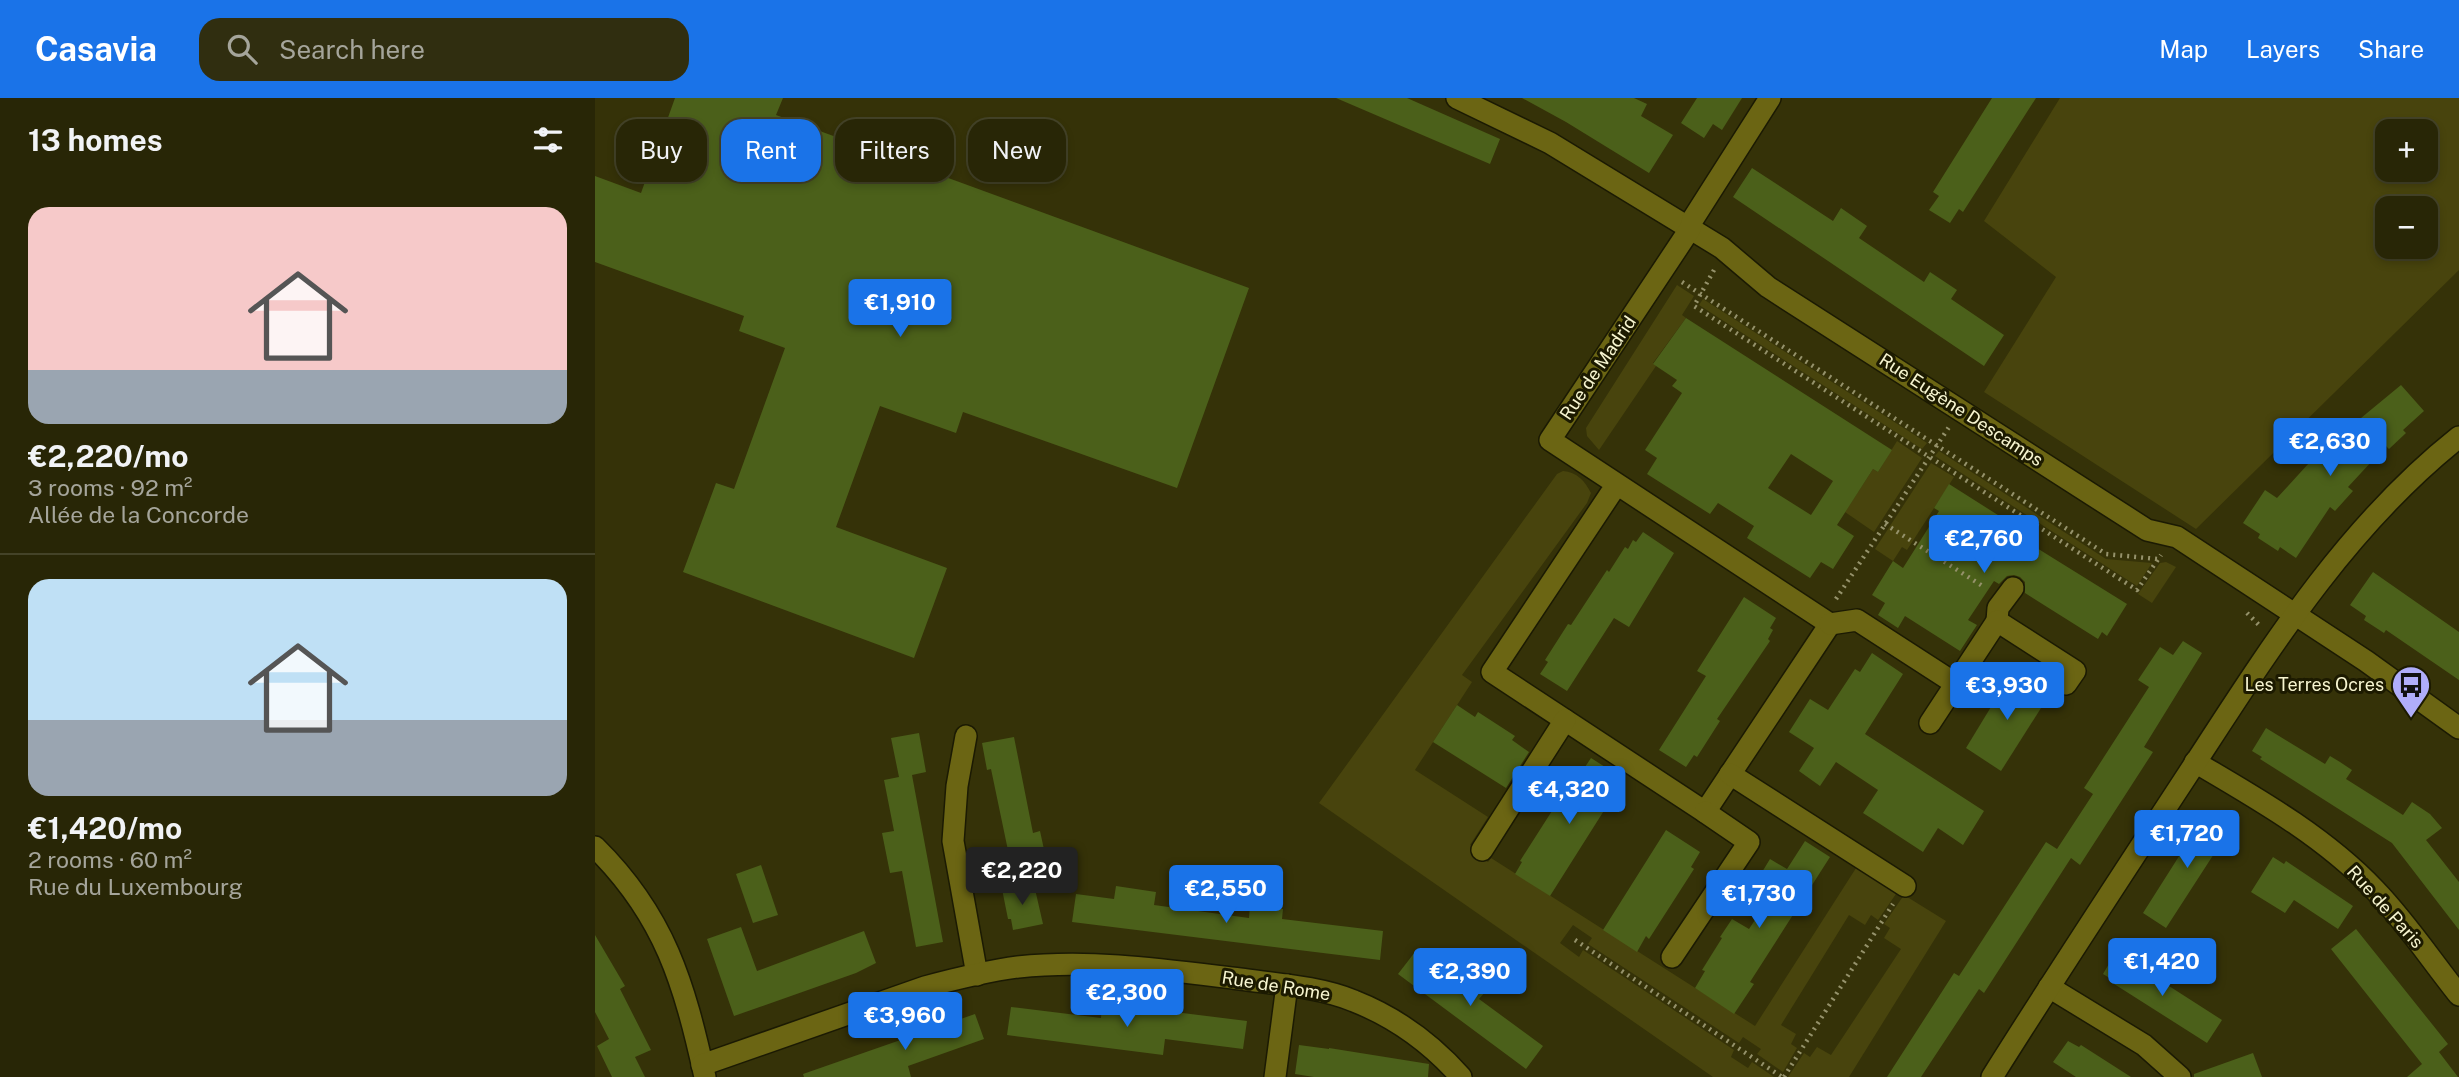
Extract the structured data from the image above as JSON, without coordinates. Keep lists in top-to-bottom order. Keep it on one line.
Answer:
{"streets":{"street":["Rue de Madrid","Rue Eugène Descamps","Rue de Paris","Rue de Rome"]},"crossings":[["Rue de Madrid","Rue Eugène Descamps"]],"places":{"bus stop":["Les Terres Ocres"]},"page":{"header":"Casavia","search":"Search here","nav":["Map","Layers","Share"],"heading":"13 homes","map_buttons":["+","−"],"chip":["Buy","Rent","Filters","New"],"list":[{"name":"€2,220/mo","note":"3 rooms · 92 m² · Allée de la Concorde"},{"name":"€1,420/mo","note":"2 rooms · 60 m² · Rue du Luxembourg"}],"price":["€1,910","€2,630","€2,760","€3,930","€4,320","€1,720","€2,220","€2,550","€1,730","€1,420","€2,390","€2,300","€3,960"]}}
